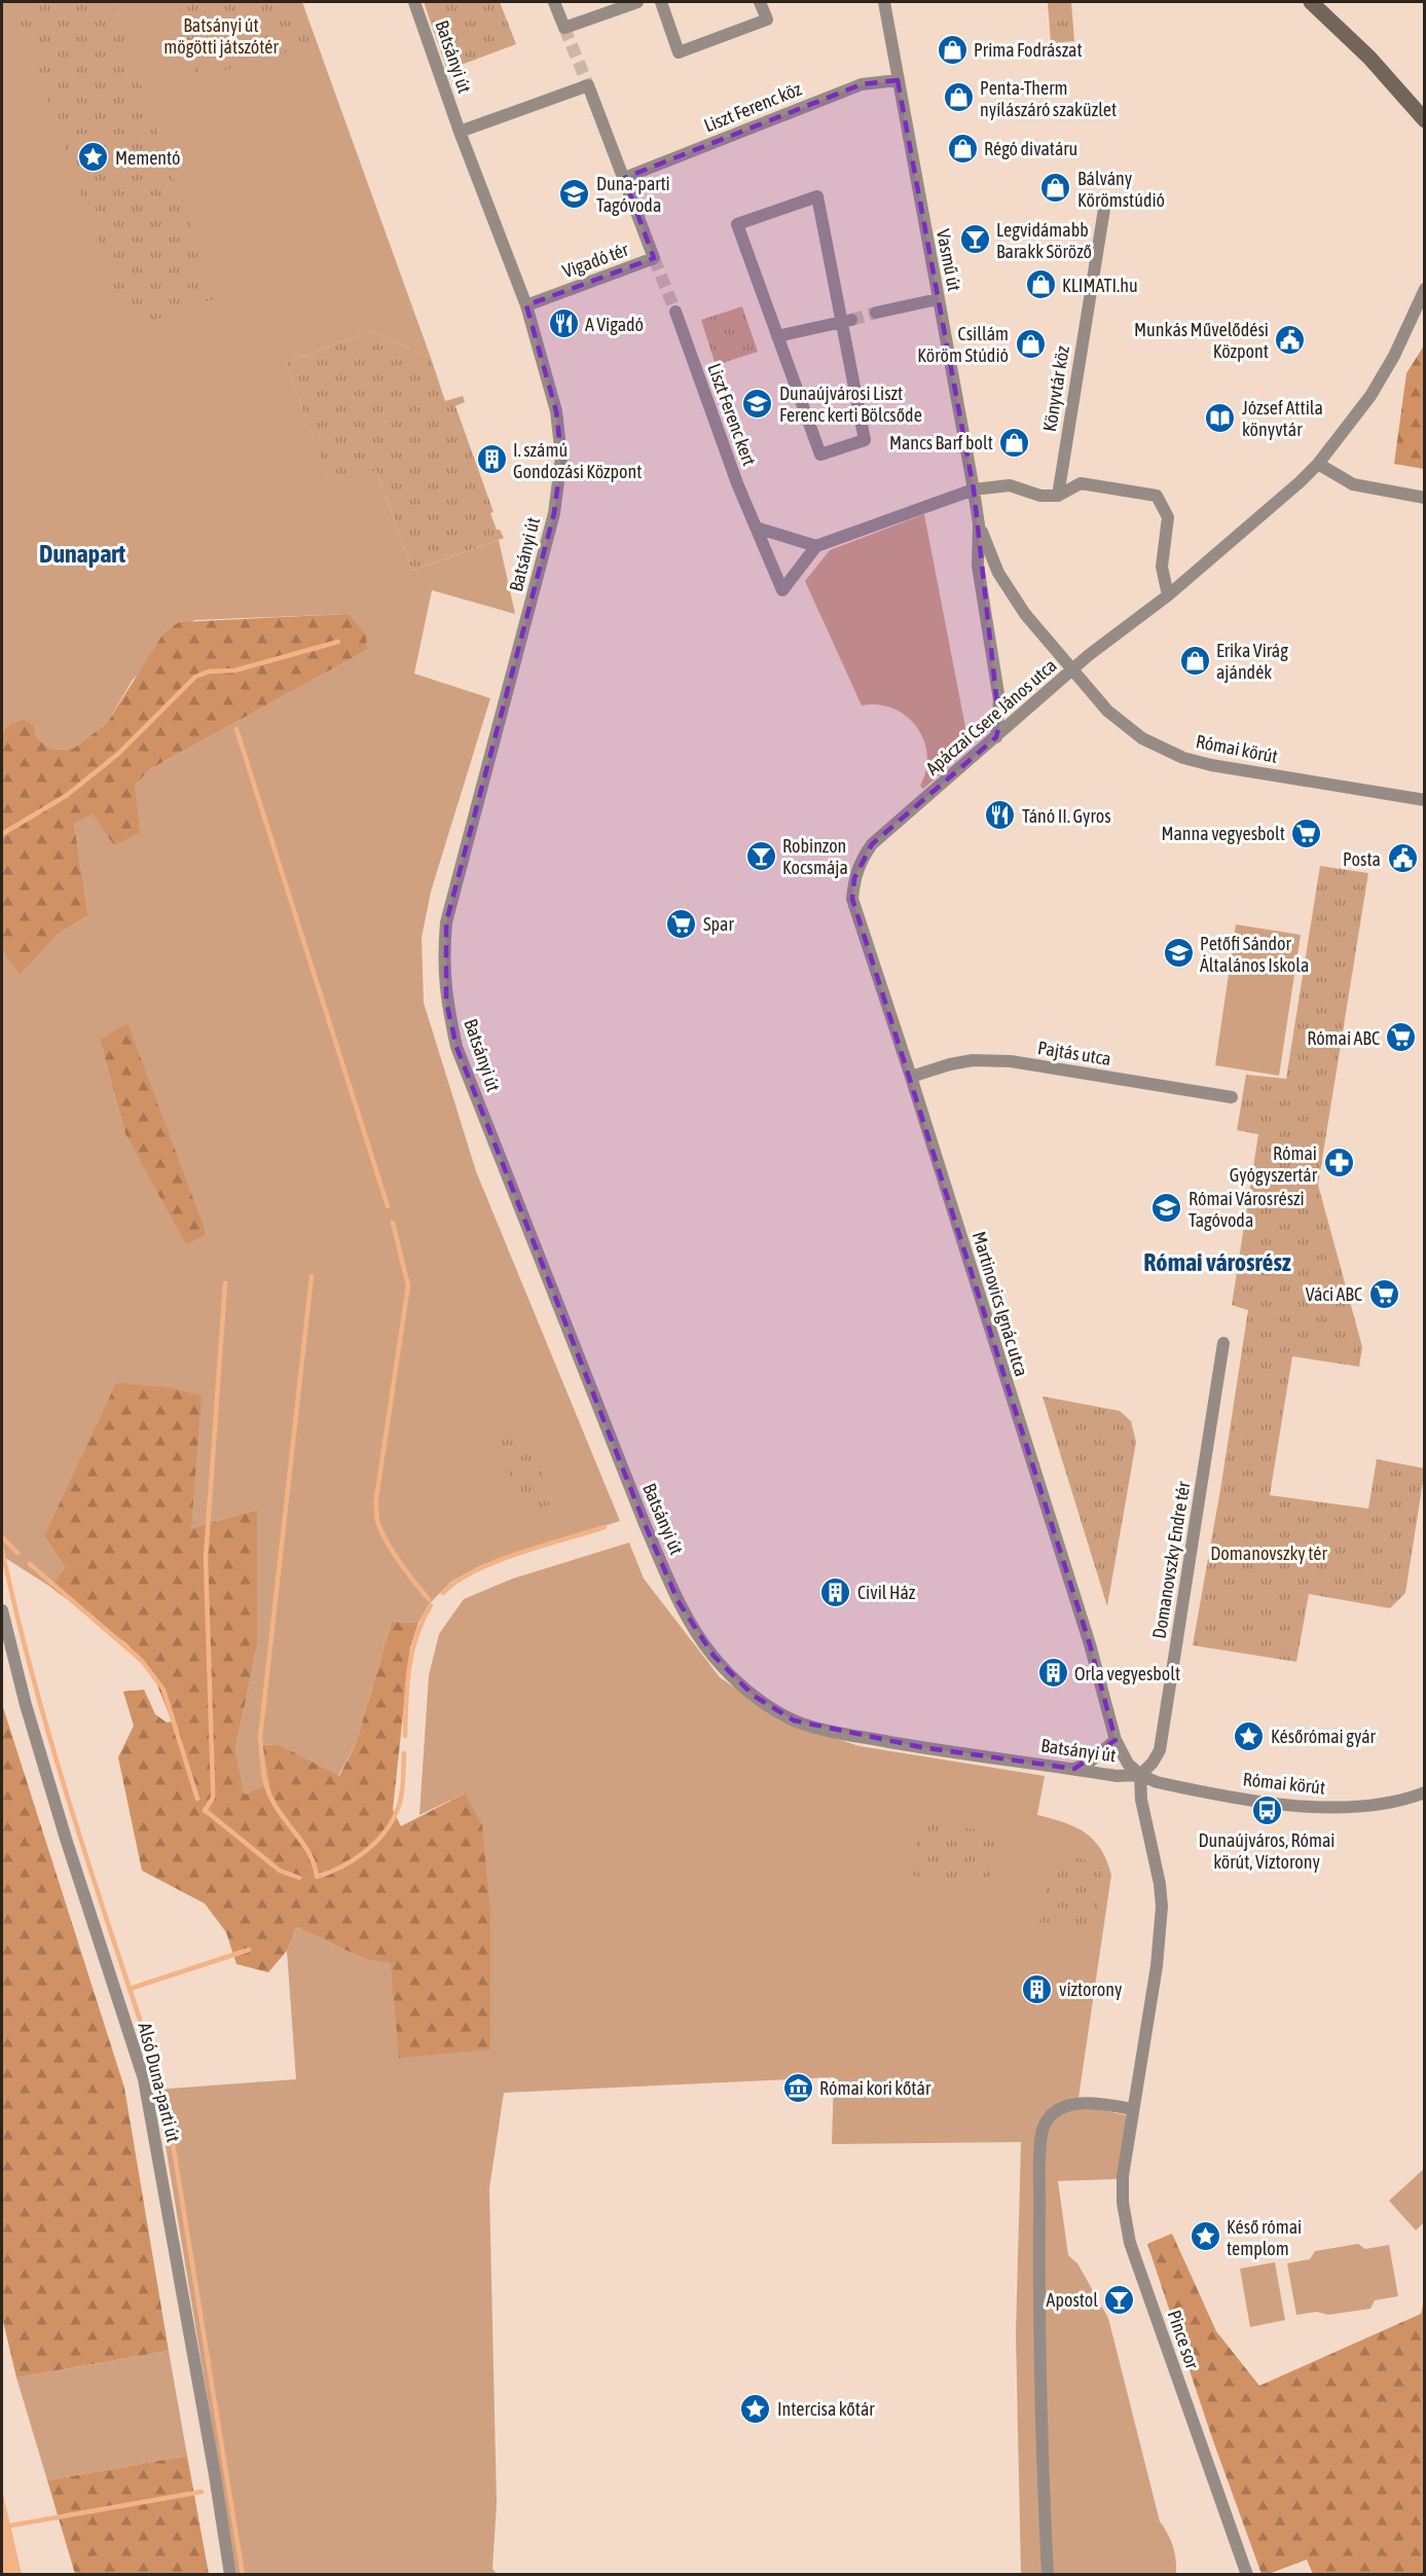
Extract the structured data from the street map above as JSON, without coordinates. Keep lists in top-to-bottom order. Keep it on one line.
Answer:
{"streets":{"street":["Batsányi út","Liszt Ferenc köz","Vigadó tér","Vasmű út","Könyvtár köz","Liszt Ferenc kert","Apáczai Csere János utca","Római körút","Pajtás utca","Martinovics Ignác utca","Domanovszky Endre tér","Alsó Duna-parti út","Pince sor"]},"crossings":[["Batsányi út","Vigadó tér"],["Batsányi út","Római körút"],["Batsányi út","Martinovics Ignác utca"],["Batsányi út","Domanovszky Endre tér"],["Liszt Ferenc köz","Vigadó tér"],["Liszt Ferenc köz","Vasmű út"],["Vasmű út","Apáczai Csere János utca"],["Vasmű út","Római körút"],["Apáczai Csere János utca","Római körút"],["Apáczai Csere János utca","Martinovics Ignác utca"],["Római körút","Martinovics Ignác utca"],["Római körút","Domanovszky Endre tér"],["Pajtás utca","Martinovics Ignác utca"],["Martinovics Ignác utca","Domanovszky Endre tér"]],"districts":["Dunapart","Római városrész"],"parks":["Batsányi út mögötti játszótér","Domanovszky tér"],"places":{"shop":["Prima Fodrászat","Penta-Therm nyílászáró szaküzlet","Régó divatáru","Bálvány Körömstúdió","KLIMATI.hu","Csillám Köröm Stúdió","Mancs Barf bolt","Erika Virág ajándék"],"place":["Mementó","Későrómai gyár","Késő római templom","Intercisa kőtár"],"school or university":["Duna-parti Tagóvoda","Dunaújvárosi Liszt Ferenc kerti Bölcsőde","Petőfi Sándor Általános Iskola","Római Városrészi Tagóvoda"],"bar":["Legvidámabb Barakk Söröző","Robinzon Kocsmája","Apostol"],"restaurant":["A Vigadó","Tánó II. Gyros"],"public building":["Munkás Művelődési Központ","Posta"],"library":["József Attila könyvtár"],"building":["I. számú Gondozási Központ","Civil Ház","Orla vegyesbolt","víztorony"],"supermarket":["Manna vegyesbolt","Spar","Római ABC","Váci ABC"],"pharmacy":["Római Gyógyszertár"],"bus stop":["Dunaújváros, Római körút, Víztorony"],"museum":["Római kori kőtár"]}}
